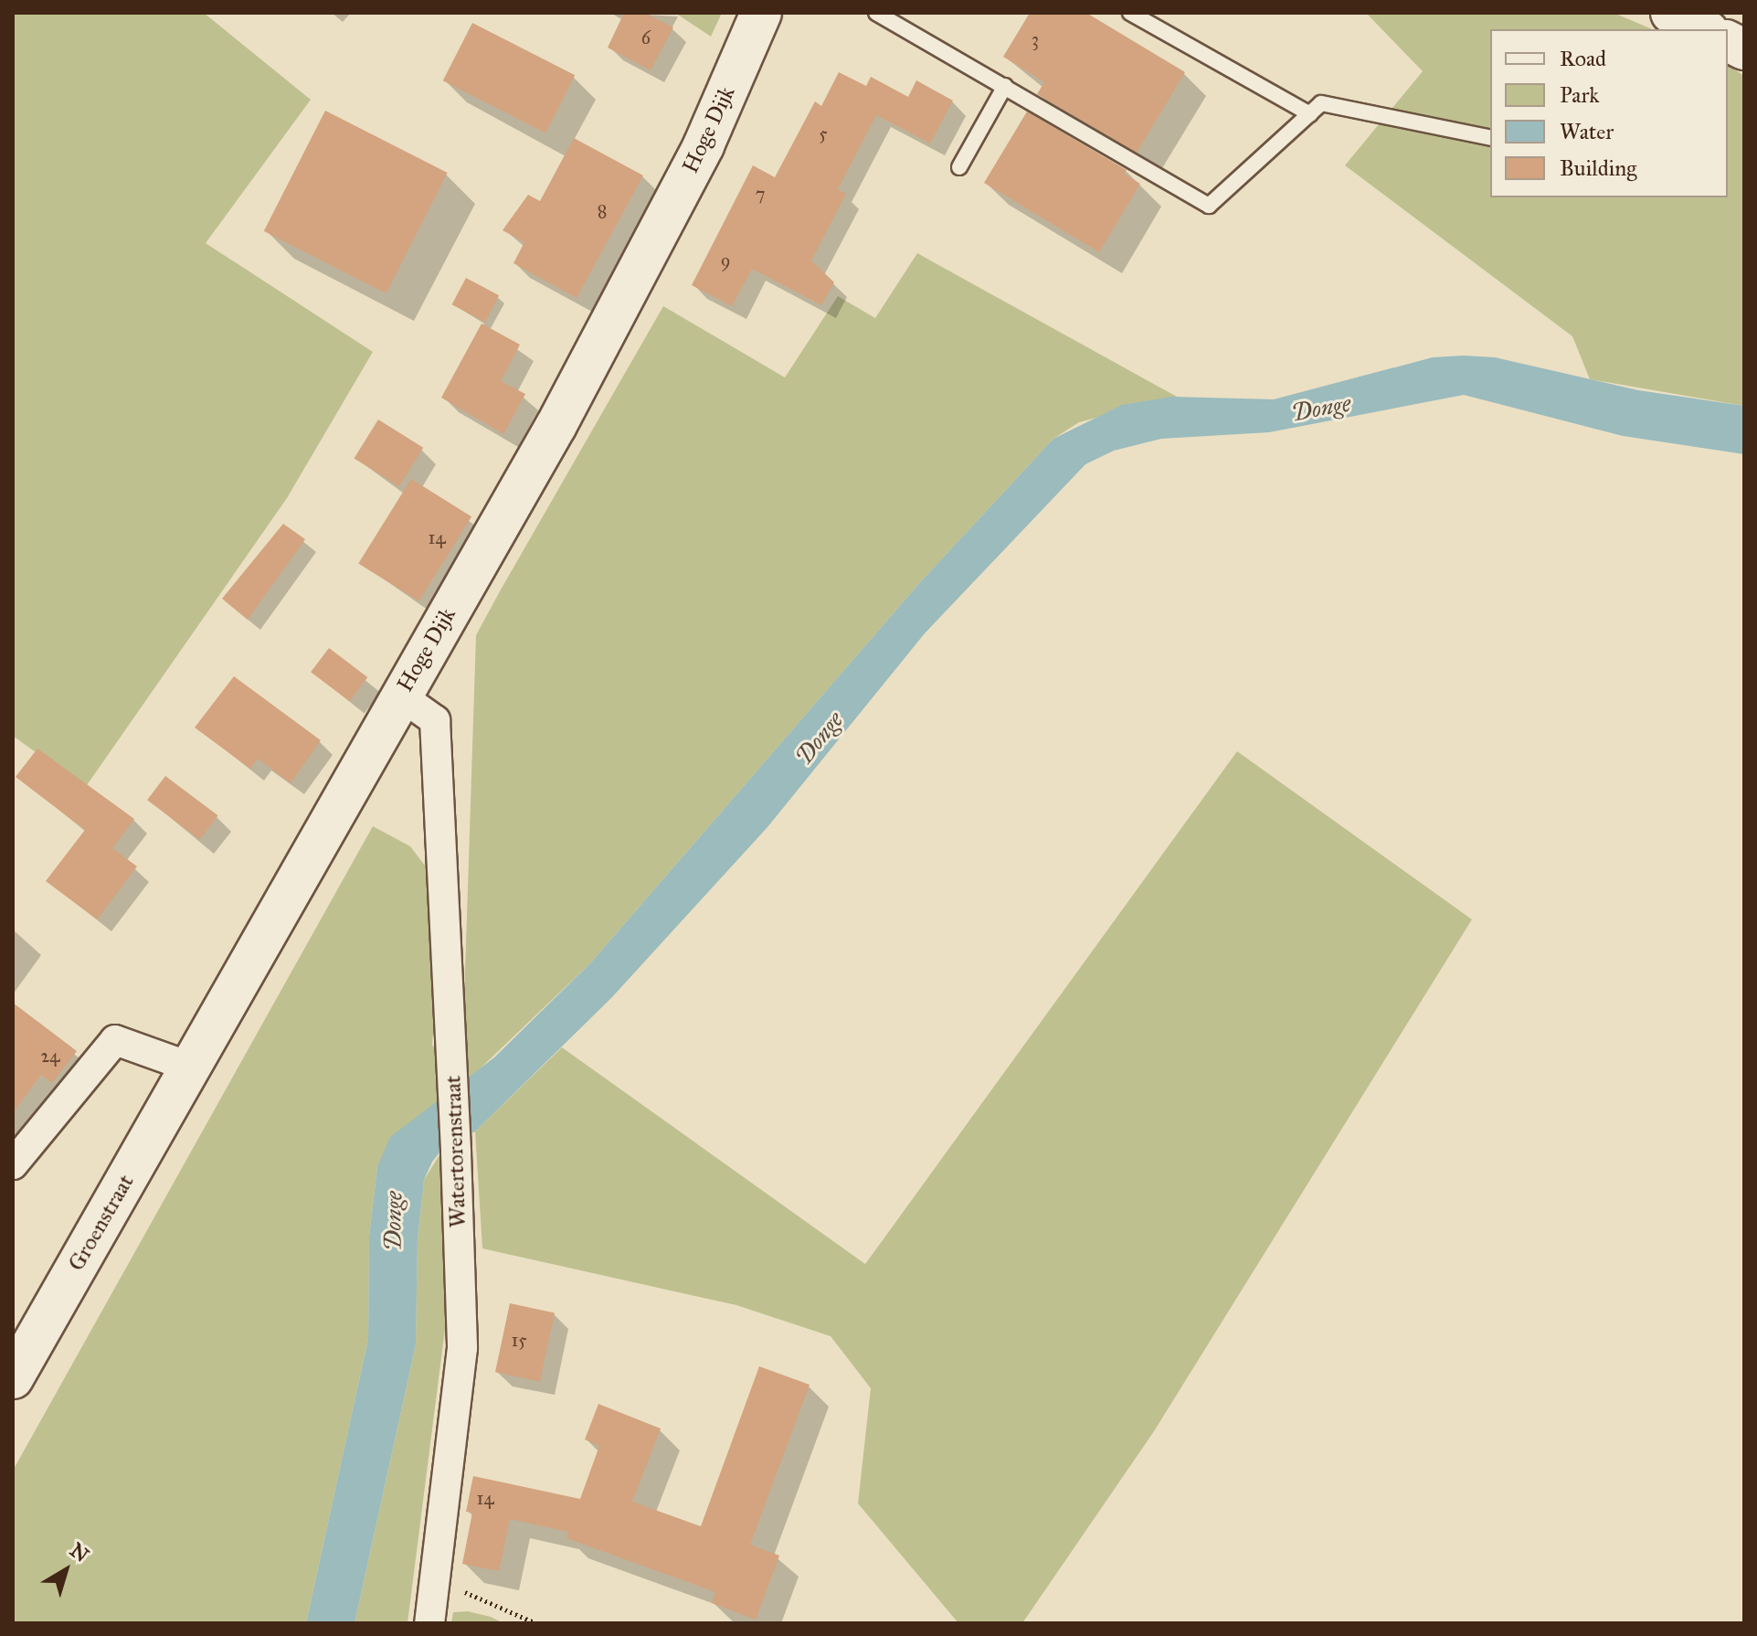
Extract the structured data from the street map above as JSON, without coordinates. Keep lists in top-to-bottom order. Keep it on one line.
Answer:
{"streets":{"street":["Hoge Dijk","Watertorenstraat","Groenstraat"]},"crossings":[["Hoge Dijk","Watertorenstraat"],["Hoge Dijk","Groenstraat"]],"water":["Donge"],"house_numbers":["6","3","5","7","8","9","14","24","15","14"],"legend":["Road","Park","Water","Building"],"north":"top right"}
